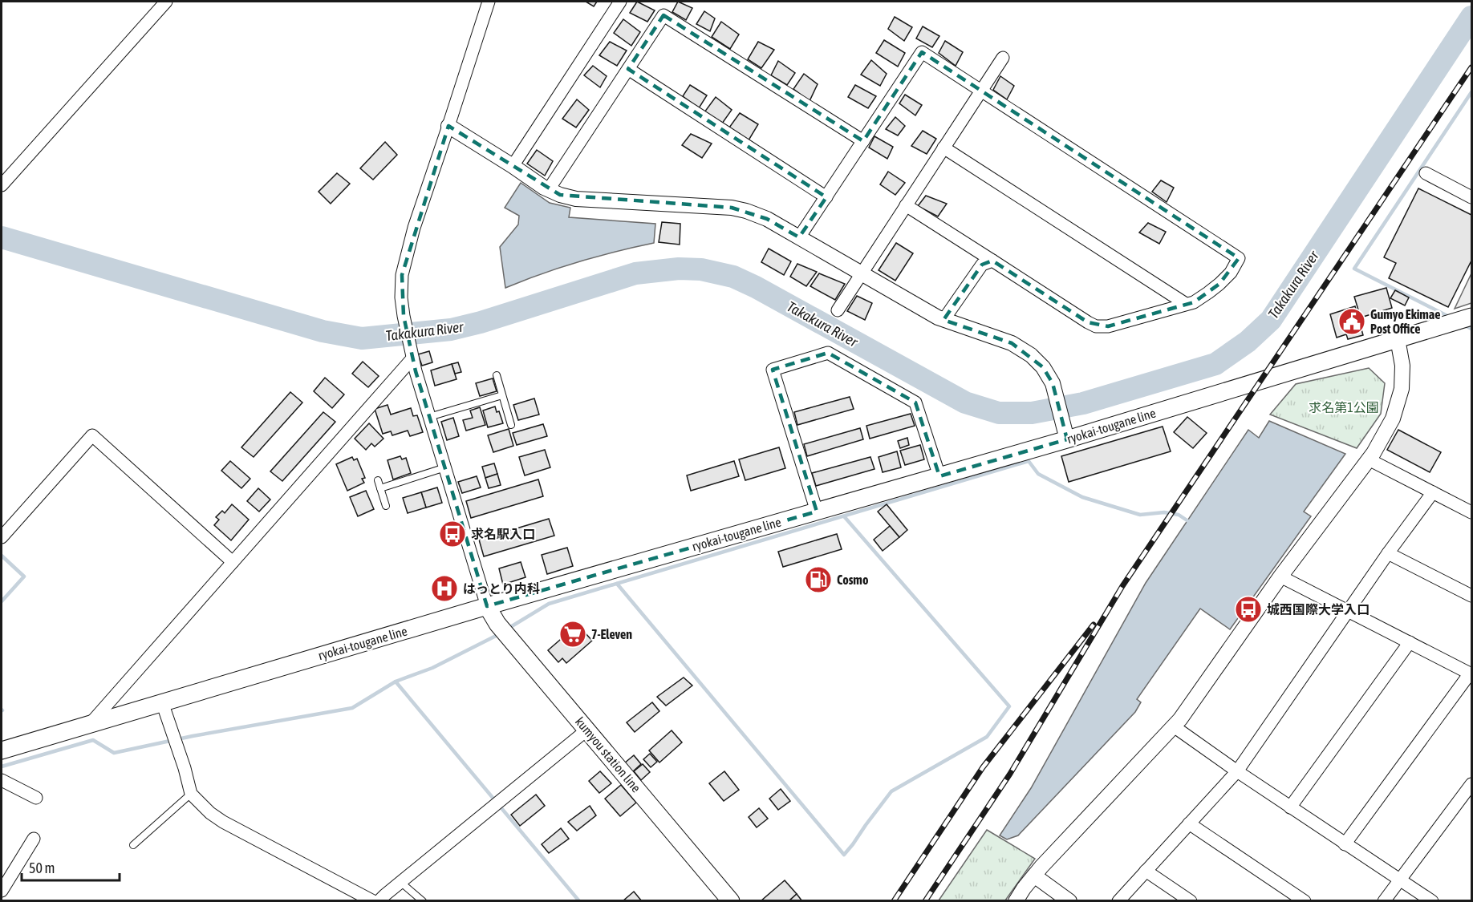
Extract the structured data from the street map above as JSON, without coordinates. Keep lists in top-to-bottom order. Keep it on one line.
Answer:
{"streets":{"main road":["ryokai-tougane line","kumyou station line"]},"crossings":[["ryokai-tougane line","kumyou station line"]],"water":["Takakura River"],"parks":["求名第1公園"],"places":{"public building":["Gumyo Ekimae Post Office"],"bus stop":["求名駅入口","城西国際大学入口"],"fuel station":["Cosmo"],"hospital":["はっとり内科"],"supermarket":["7-Eleven"]},"scale_bar":"50 m"}
